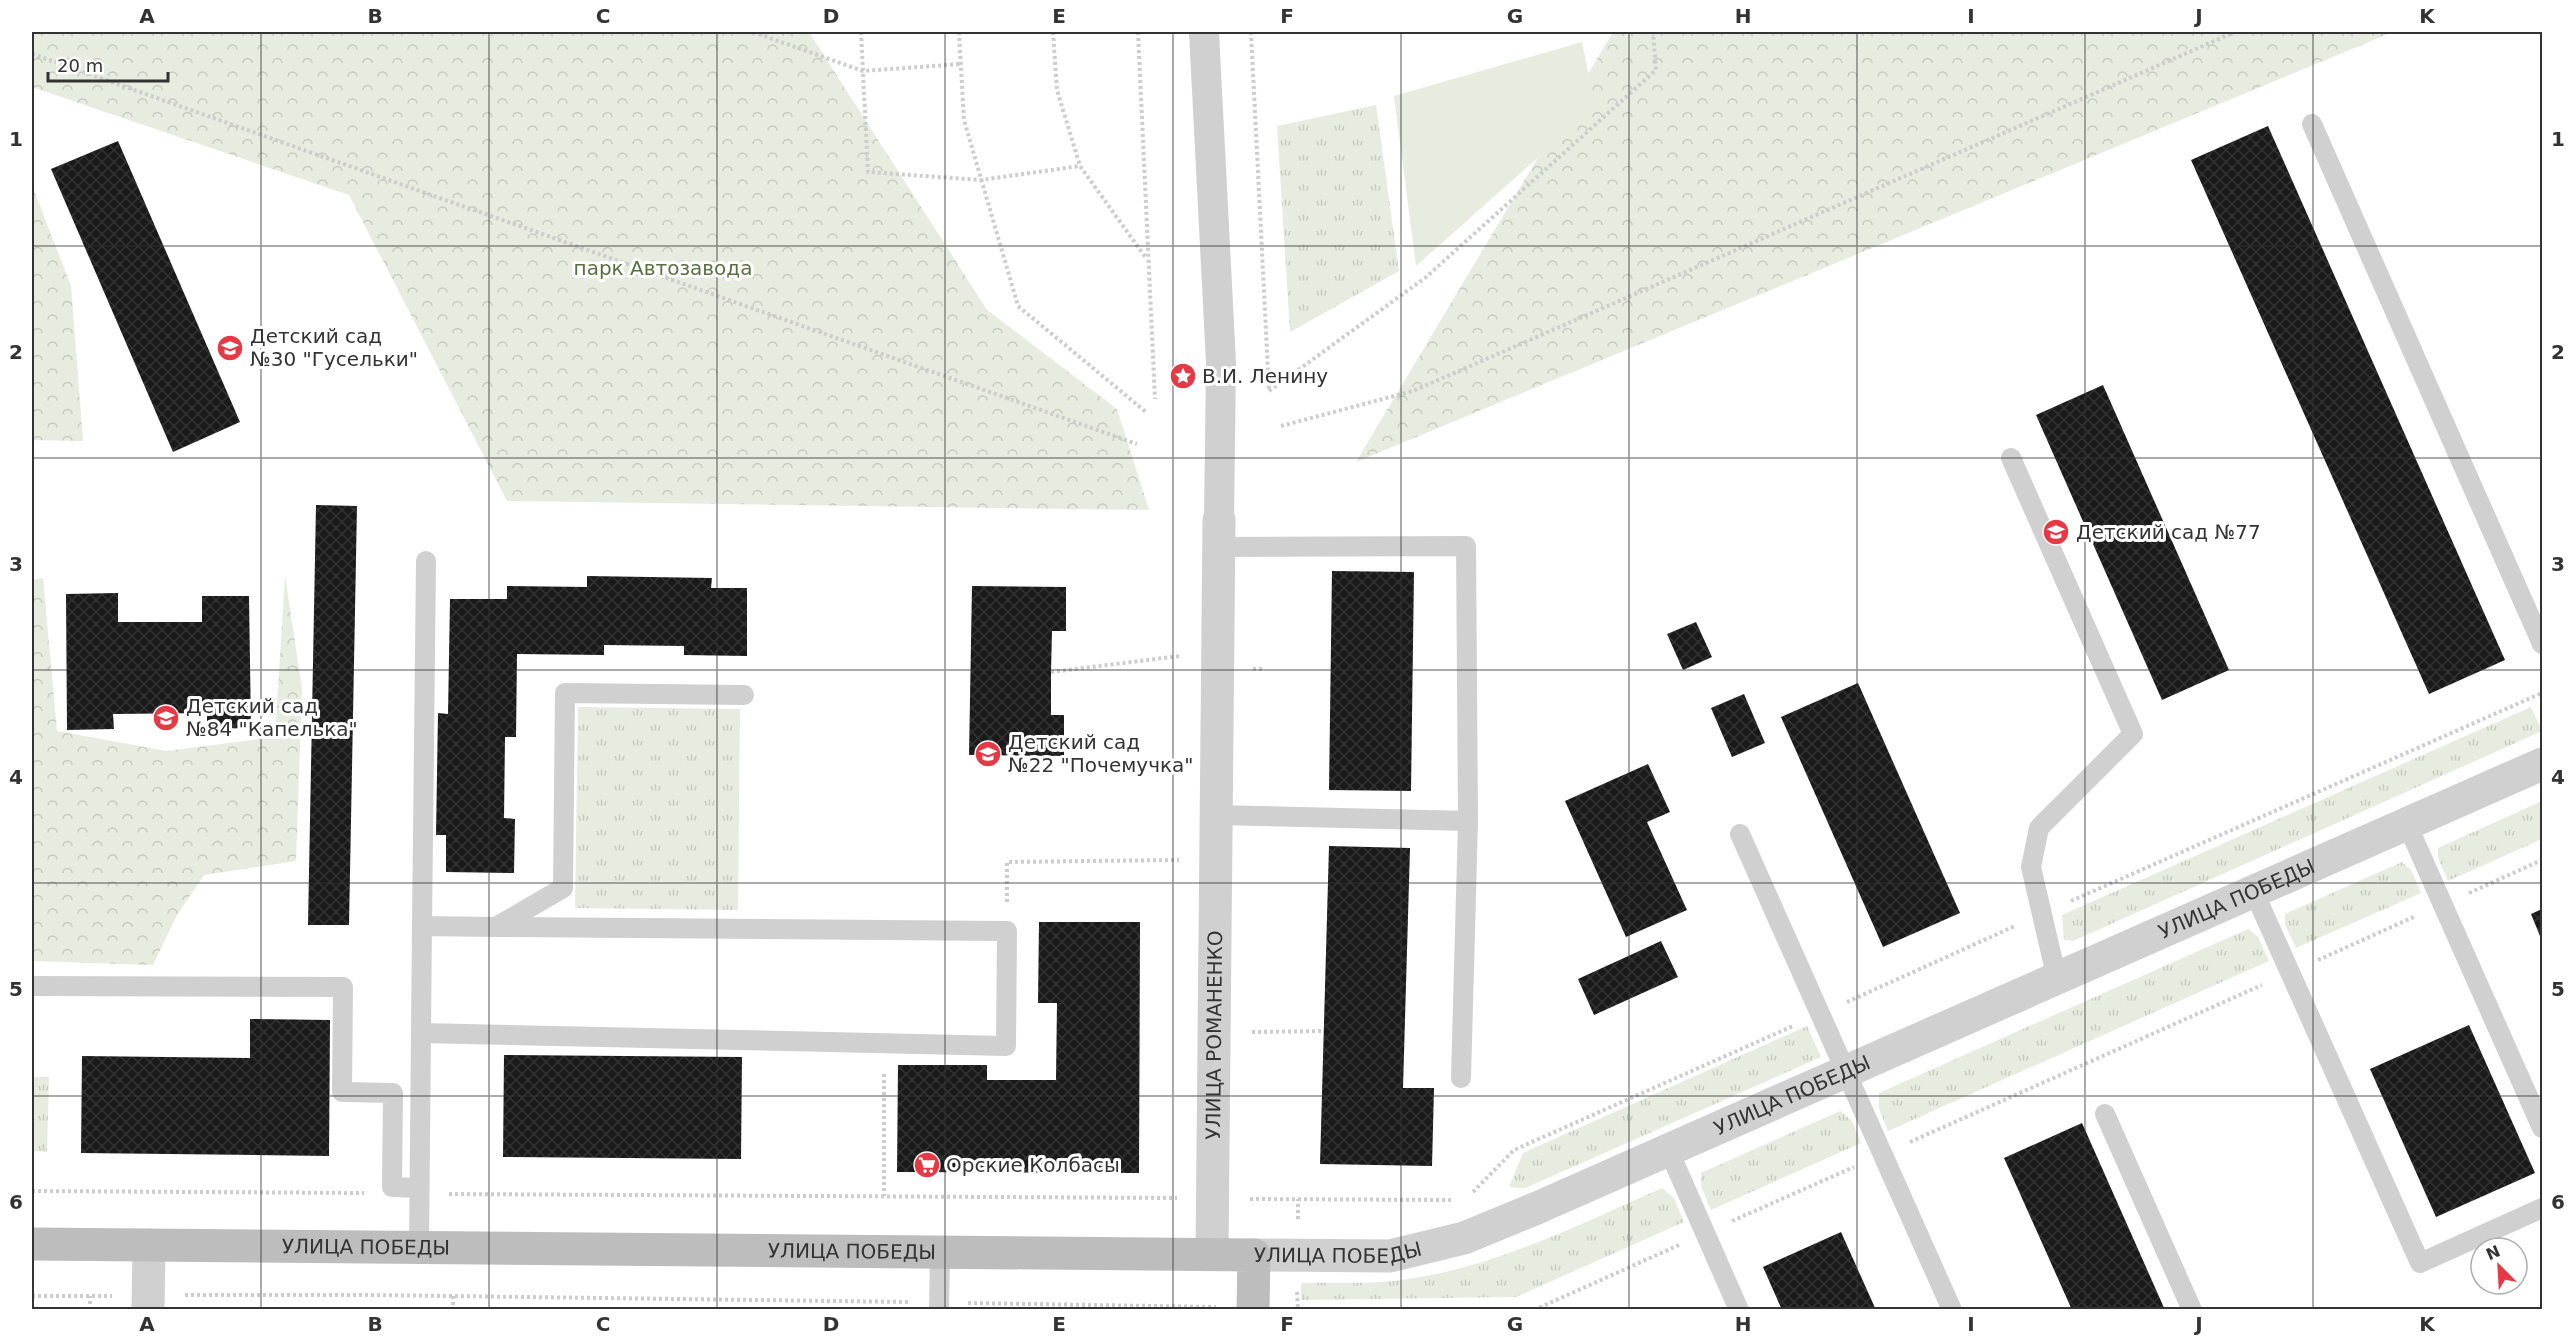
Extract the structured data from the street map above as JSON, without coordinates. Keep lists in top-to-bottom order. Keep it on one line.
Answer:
{"streets":{"main road":["УЛИЦА ПОБЕДЫ"],"street":["УЛИЦА РОМАНЕНКО"]},"crossings":[["УЛИЦА ПОБЕДЫ","УЛИЦА РОМАНЕНКО"]],"parks":["парк Автозавода"],"places":{"school or university":["Детский сад №30 \"Гусельки\"","Детский сад №77","Детский сад №84 \"Капелька\"","Детский сад №22 \"Почемучка\""],"place":["В.И. Ленину"],"supermarket":["Орские Колбасы"]},"scale_bar":"20 m","north":"top left","grid":{"columns":["A","B","C","D","E","F","G","H","I","J","K"],"rows":["1","2","3","4","5","6"]}}
